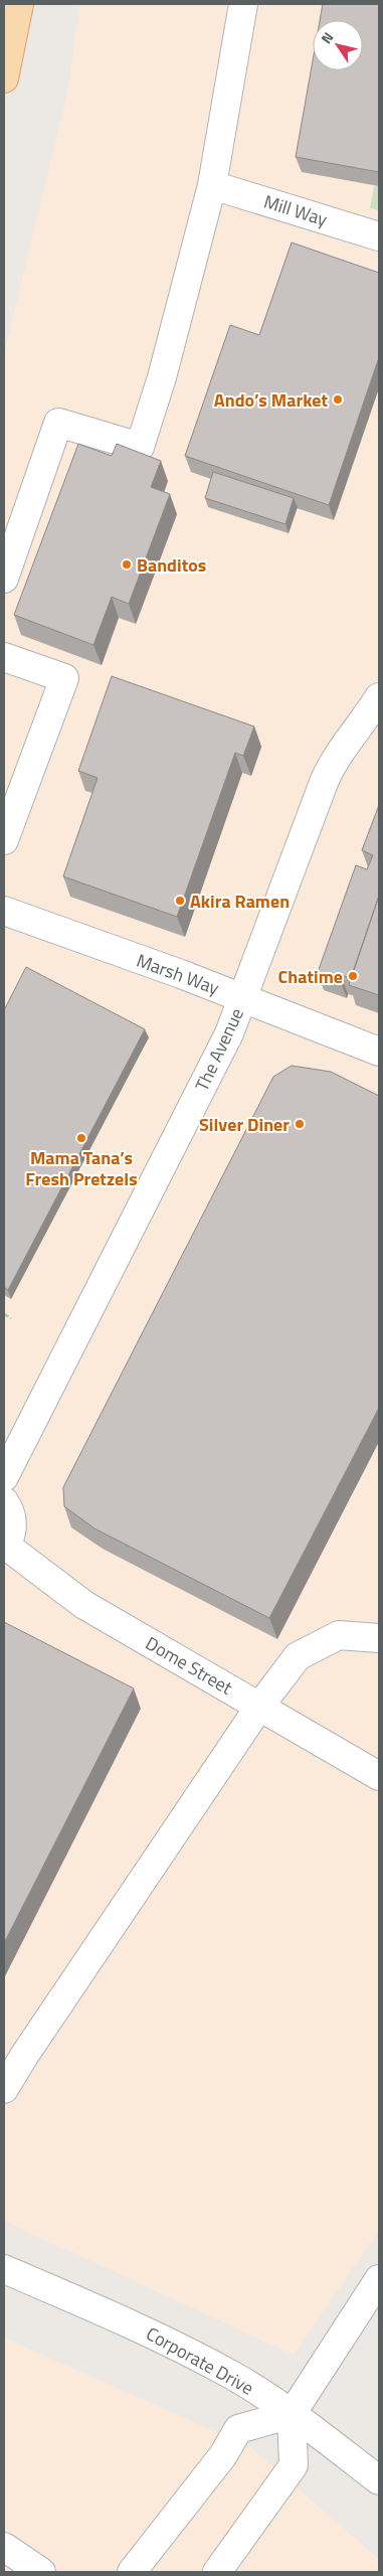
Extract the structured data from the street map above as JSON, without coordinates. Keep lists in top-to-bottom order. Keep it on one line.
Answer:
{"streets":{"street":["Mill Way","Marsh Way","The Avenue","Dome Street","Corporate Drive"]},"crossings":[["Marsh Way","The Avenue"]],"places":["Ando’s Market","Banditos","Akira Ramen","Chatime","Silver Diner","Mama Tana’s Fresh Pretzels"],"north":"top left"}
